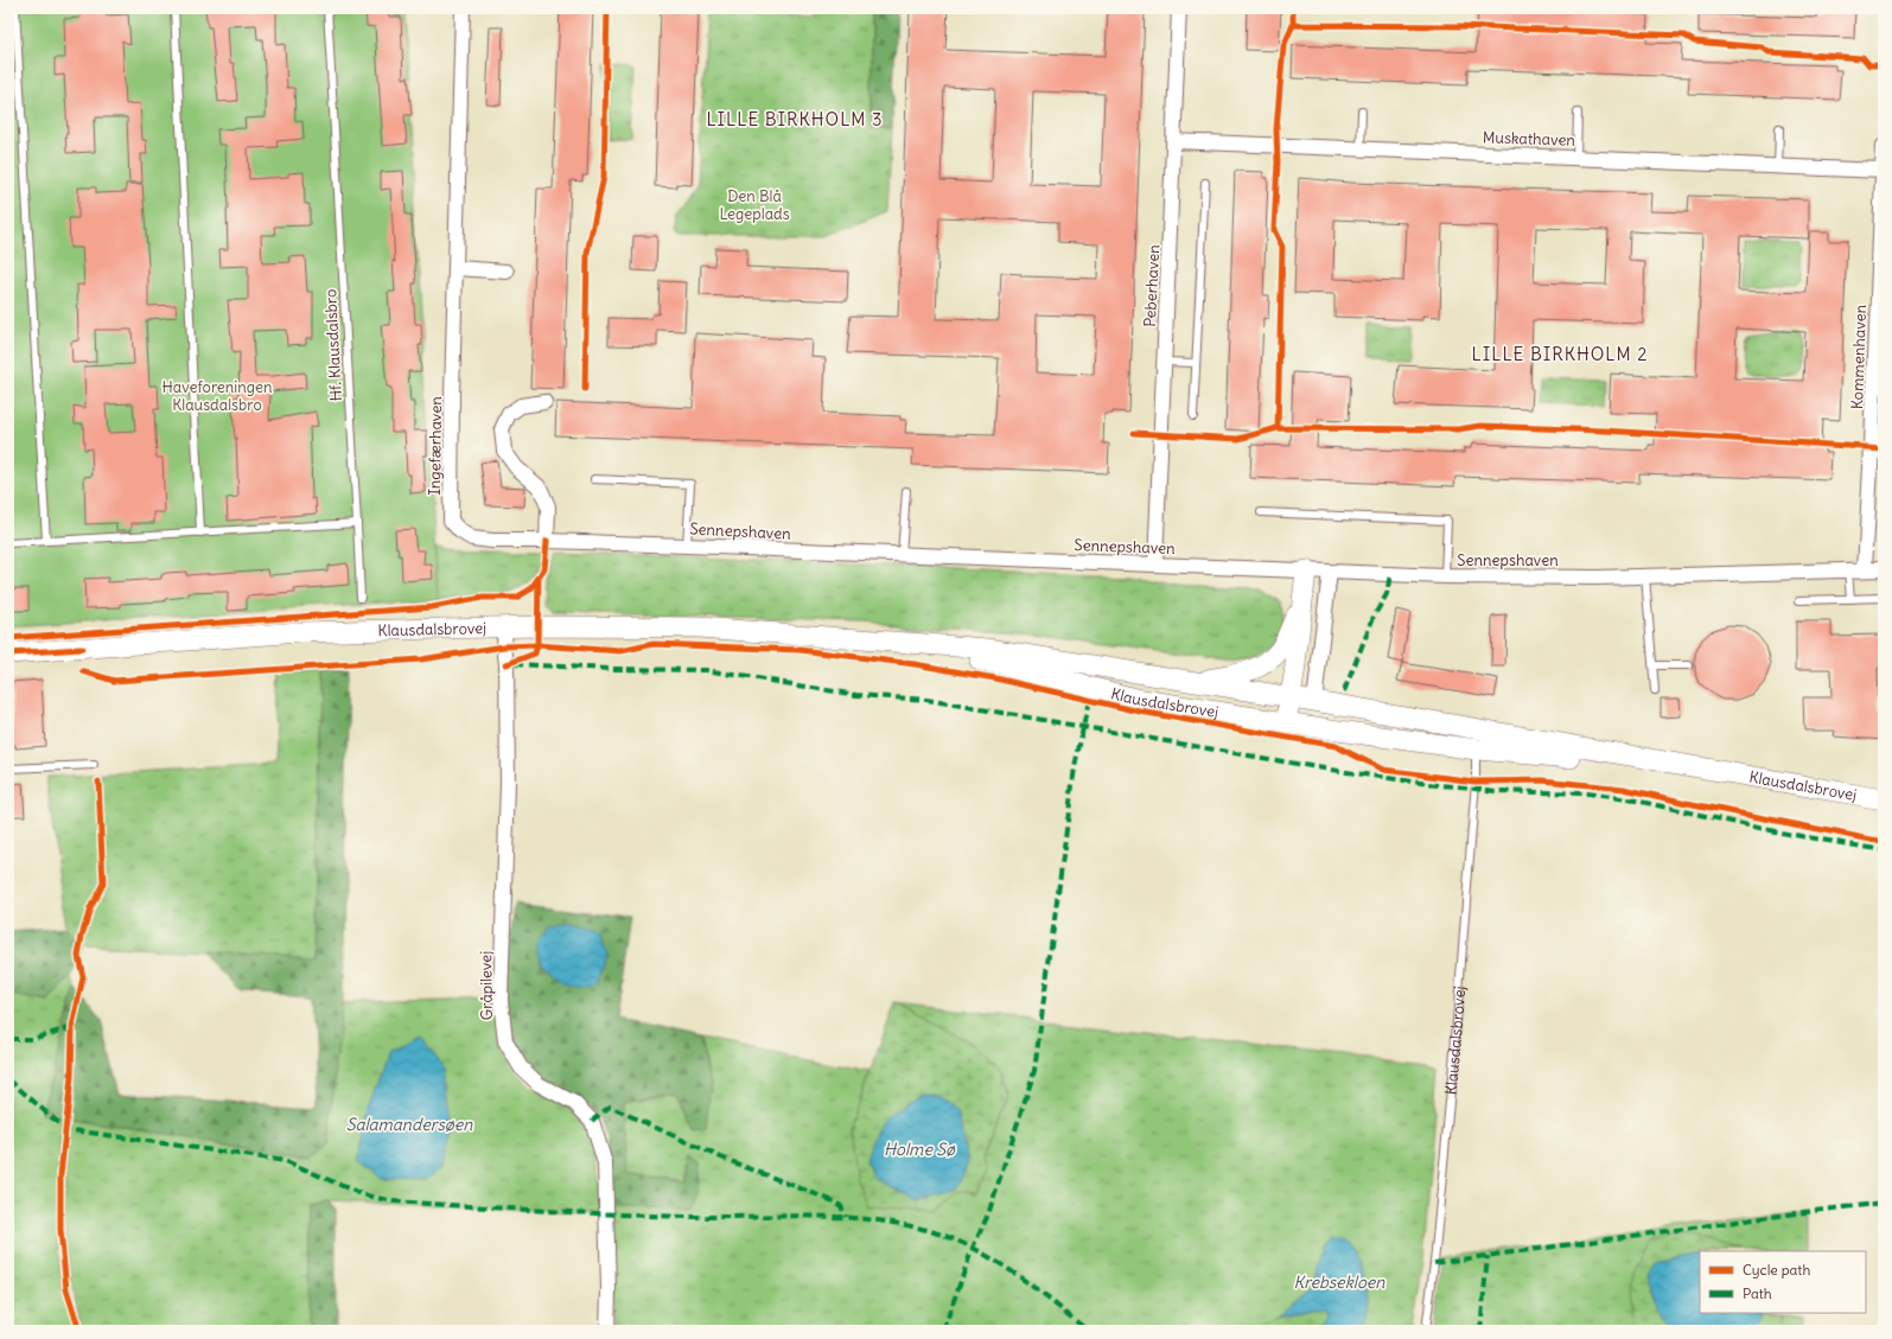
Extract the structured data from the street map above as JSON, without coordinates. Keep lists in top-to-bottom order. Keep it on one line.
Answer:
{"streets":{"street":["Muskathaven","Peberhaven","Kommenhaven","Ingefærhaven","Sennepshaven","Klausdalsbrovej","Gråpilevej"],"lane":["Hf. Klausdalsbro"]},"crossings":[["Muskathaven","Peberhaven"],["Muskathaven","Kommenhaven"],["Peberhaven","Sennepshaven"],["Kommenhaven","Sennepshaven"],["Ingefærhaven","Sennepshaven"],["Klausdalsbrovej","Gråpilevej"]],"districts":["LILLE BIRKHOLM 3","LILLE BIRKHOLM 2"],"water":["Salamandersøen","Holme Sø","Krebsekloen"],"parks":["Den Blå Legeplads","Haveforeningen Klausdalsbro"],"legend":["Cycle path","Path"]}
